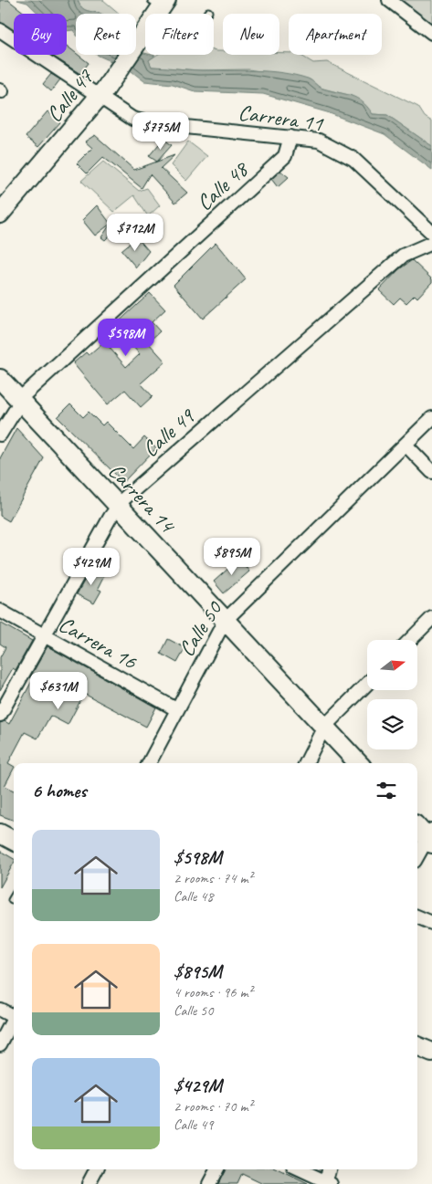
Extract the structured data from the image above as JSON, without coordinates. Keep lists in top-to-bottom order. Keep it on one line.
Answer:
{"streets":{"main road":["Calle 47","Carrera 14"],"street":["Carrera 11","Calle 48","Calle 49","Calle 50","Carrera 16"]},"crossings":[["Calle 47","Carrera 11"],["Carrera 11","Calle 48"],["Calle 48","Carrera 14"],["Calle 49","Carrera 14"],["Calle 49","Carrera 16"],["Carrera 14","Calle 50"],["Calle 50","Carrera 16"]],"north":"right","page":{"chip":["Buy","Rent","Filters","New","Apartment"],"price":["$775M","$712M","$598M","$895M","$429M","$631M"],"heading":"6 homes","list":[{"name":"$598M","note":"2 rooms · 74 m² · Calle 48"},{"name":"$895M","note":"4 rooms · 96 m² · Calle 50"},{"name":"$429M","note":"2 rooms · 70 m² · Calle 49"}]}}
